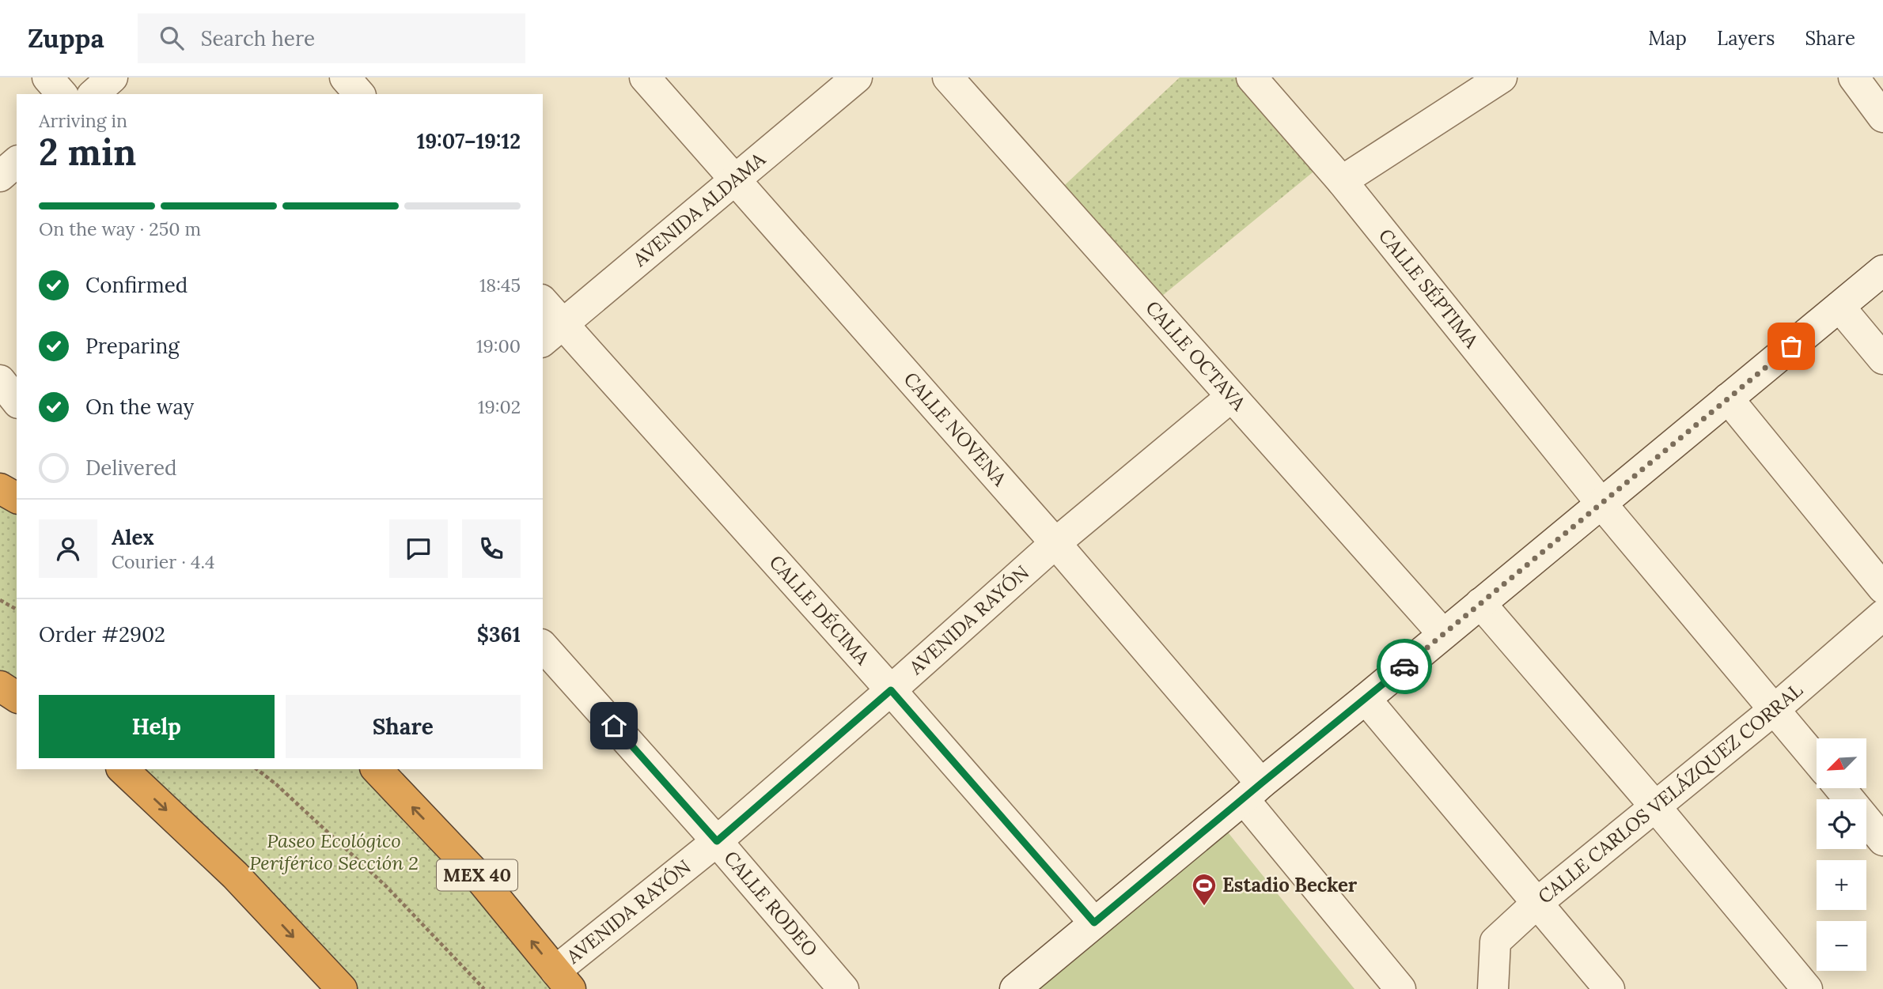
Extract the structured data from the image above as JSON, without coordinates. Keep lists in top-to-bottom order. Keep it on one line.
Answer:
{"streets":{"highway":["MEX 40"],"street":["AVENIDA ALDAMA","CALLE SÉPTIMA","CALLE OCTAVA","CALLE NOVENA","CALLE DÉCIMA","AVENIDA RAYÓN","CALLE CARLOS VELÁZQUEZ CORRAL","CALLE RODEO"]},"crossings":[["AVENIDA ALDAMA","CALLE NOVENA"],["AVENIDA ALDAMA","CALLE DÉCIMA"],["CALLE SÉPTIMA","CALLE CARLOS VELÁZQUEZ CORRAL"],["CALLE OCTAVA","AVENIDA RAYÓN"],["CALLE NOVENA","AVENIDA RAYÓN"],["CALLE DÉCIMA","AVENIDA RAYÓN"],["AVENIDA RAYÓN","MEX 40"],["AVENIDA RAYÓN","CALLE RODEO"]],"parks":["Paseo Ecológico Periférico Sección 2"],"places":{"sports":["Estadio Becker"]},"north":"bottom left","page":{"header":"Zuppa","search":"Search here","nav":["Map","Layers","Share"],"heading":["2 min","Arriving in","19:07–19:12"],"panel":["Alex","Courier · 4.4","Order #2902","$361"],"bar":"On the way · 250 m","list":[["Confirmed","18:45"],["Preparing","19:00"],["On the way","19:02"],"Delivered"],"buttons":["Help","Share"],"map_buttons":["+","−"]}}
